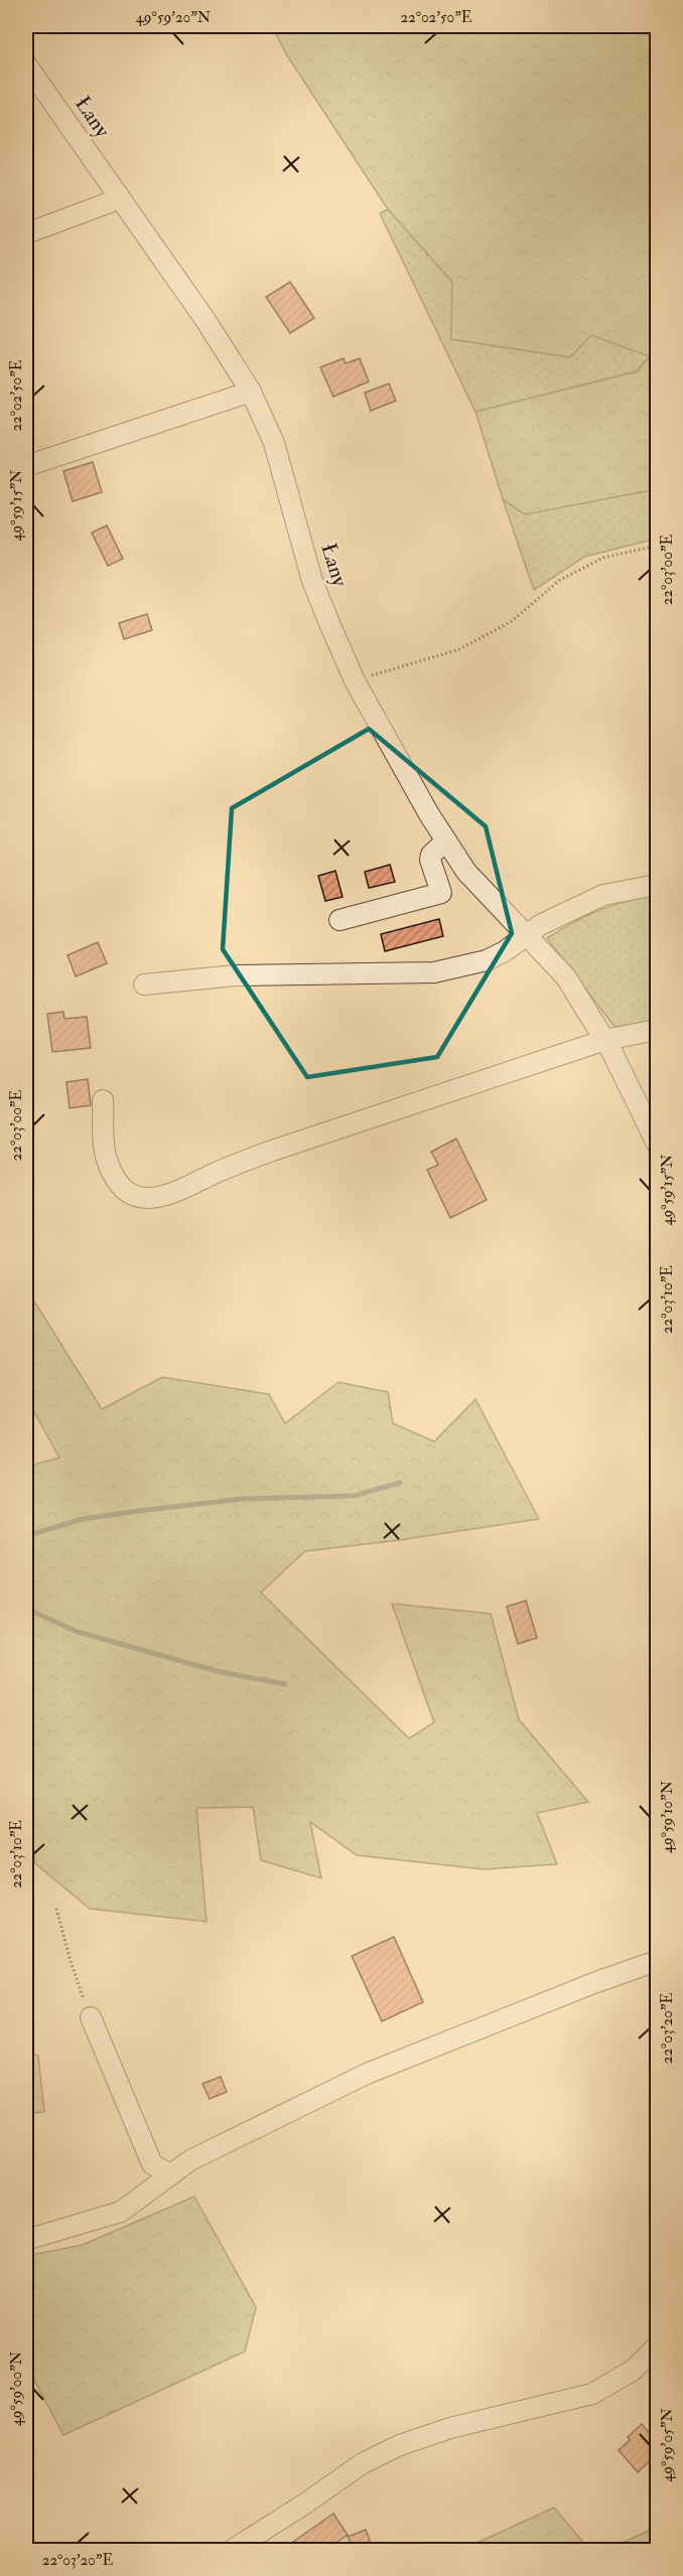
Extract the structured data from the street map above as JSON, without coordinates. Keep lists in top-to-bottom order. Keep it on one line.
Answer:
{"streets":{"street":["Łany"]},"coordinates":["49°59'20\"N","22°02'50\"E","49°59'15\"N","22°03'00\"E","22°03'10\"E","49°59'10\"N","22°03'20\"E","49°59'00\"N","49°59'05\"N"]}
